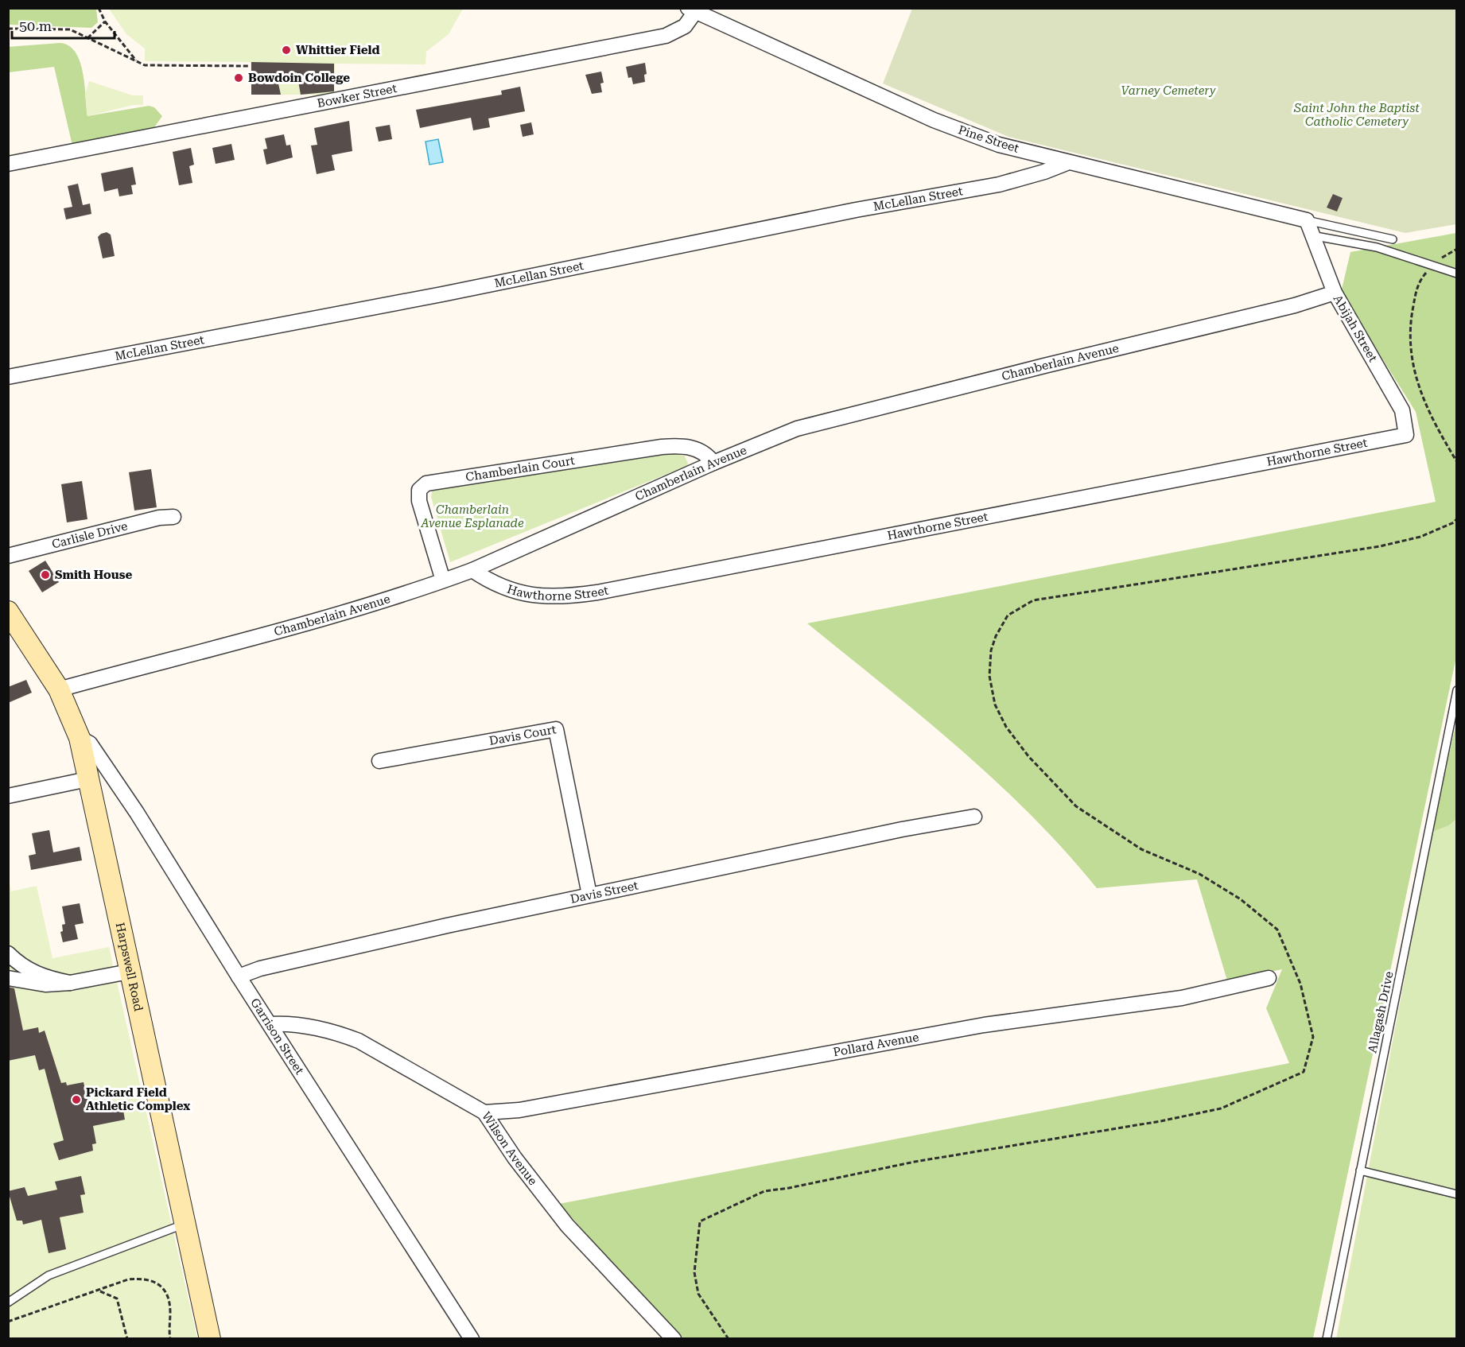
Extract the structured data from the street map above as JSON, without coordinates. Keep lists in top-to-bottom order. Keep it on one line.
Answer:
{"streets":{"main road":["Harpswell Road"],"street":["Bowker Street","Pine Street","McLellan Street","Abijah Street","Chamberlain Avenue","Hawthorne Street","Chamberlain Court","Carlisle Drive","Davis Court","Davis Street","Garrison Street","Pollard Avenue","Wilson Avenue"],"lane":["Allagash Drive"]},"crossings":[["Bowker Street","Pine Street"],["Pine Street","McLellan Street"],["Pine Street","Abijah Street"],["Abijah Street","Chamberlain Avenue"],["Abijah Street","Hawthorne Street"],["Chamberlain Avenue","Hawthorne Street"],["Chamberlain Avenue","Chamberlain Court"],["Chamberlain Avenue","Harpswell Road"],["Davis Court","Davis Street"],["Davis Street","Garrison Street"],["Harpswell Road","Garrison Street"],["Garrison Street","Wilson Avenue"],["Pollard Avenue","Wilson Avenue"]],"parks":["Varney Cemetery","Saint John the Baptist Catholic Cemetery","Chamberlain Avenue Esplanade"],"places":["Whittier Field","Bowdoin College","Smith House","Pickard Field Athletic Complex"],"scale_bar":"50 m"}
